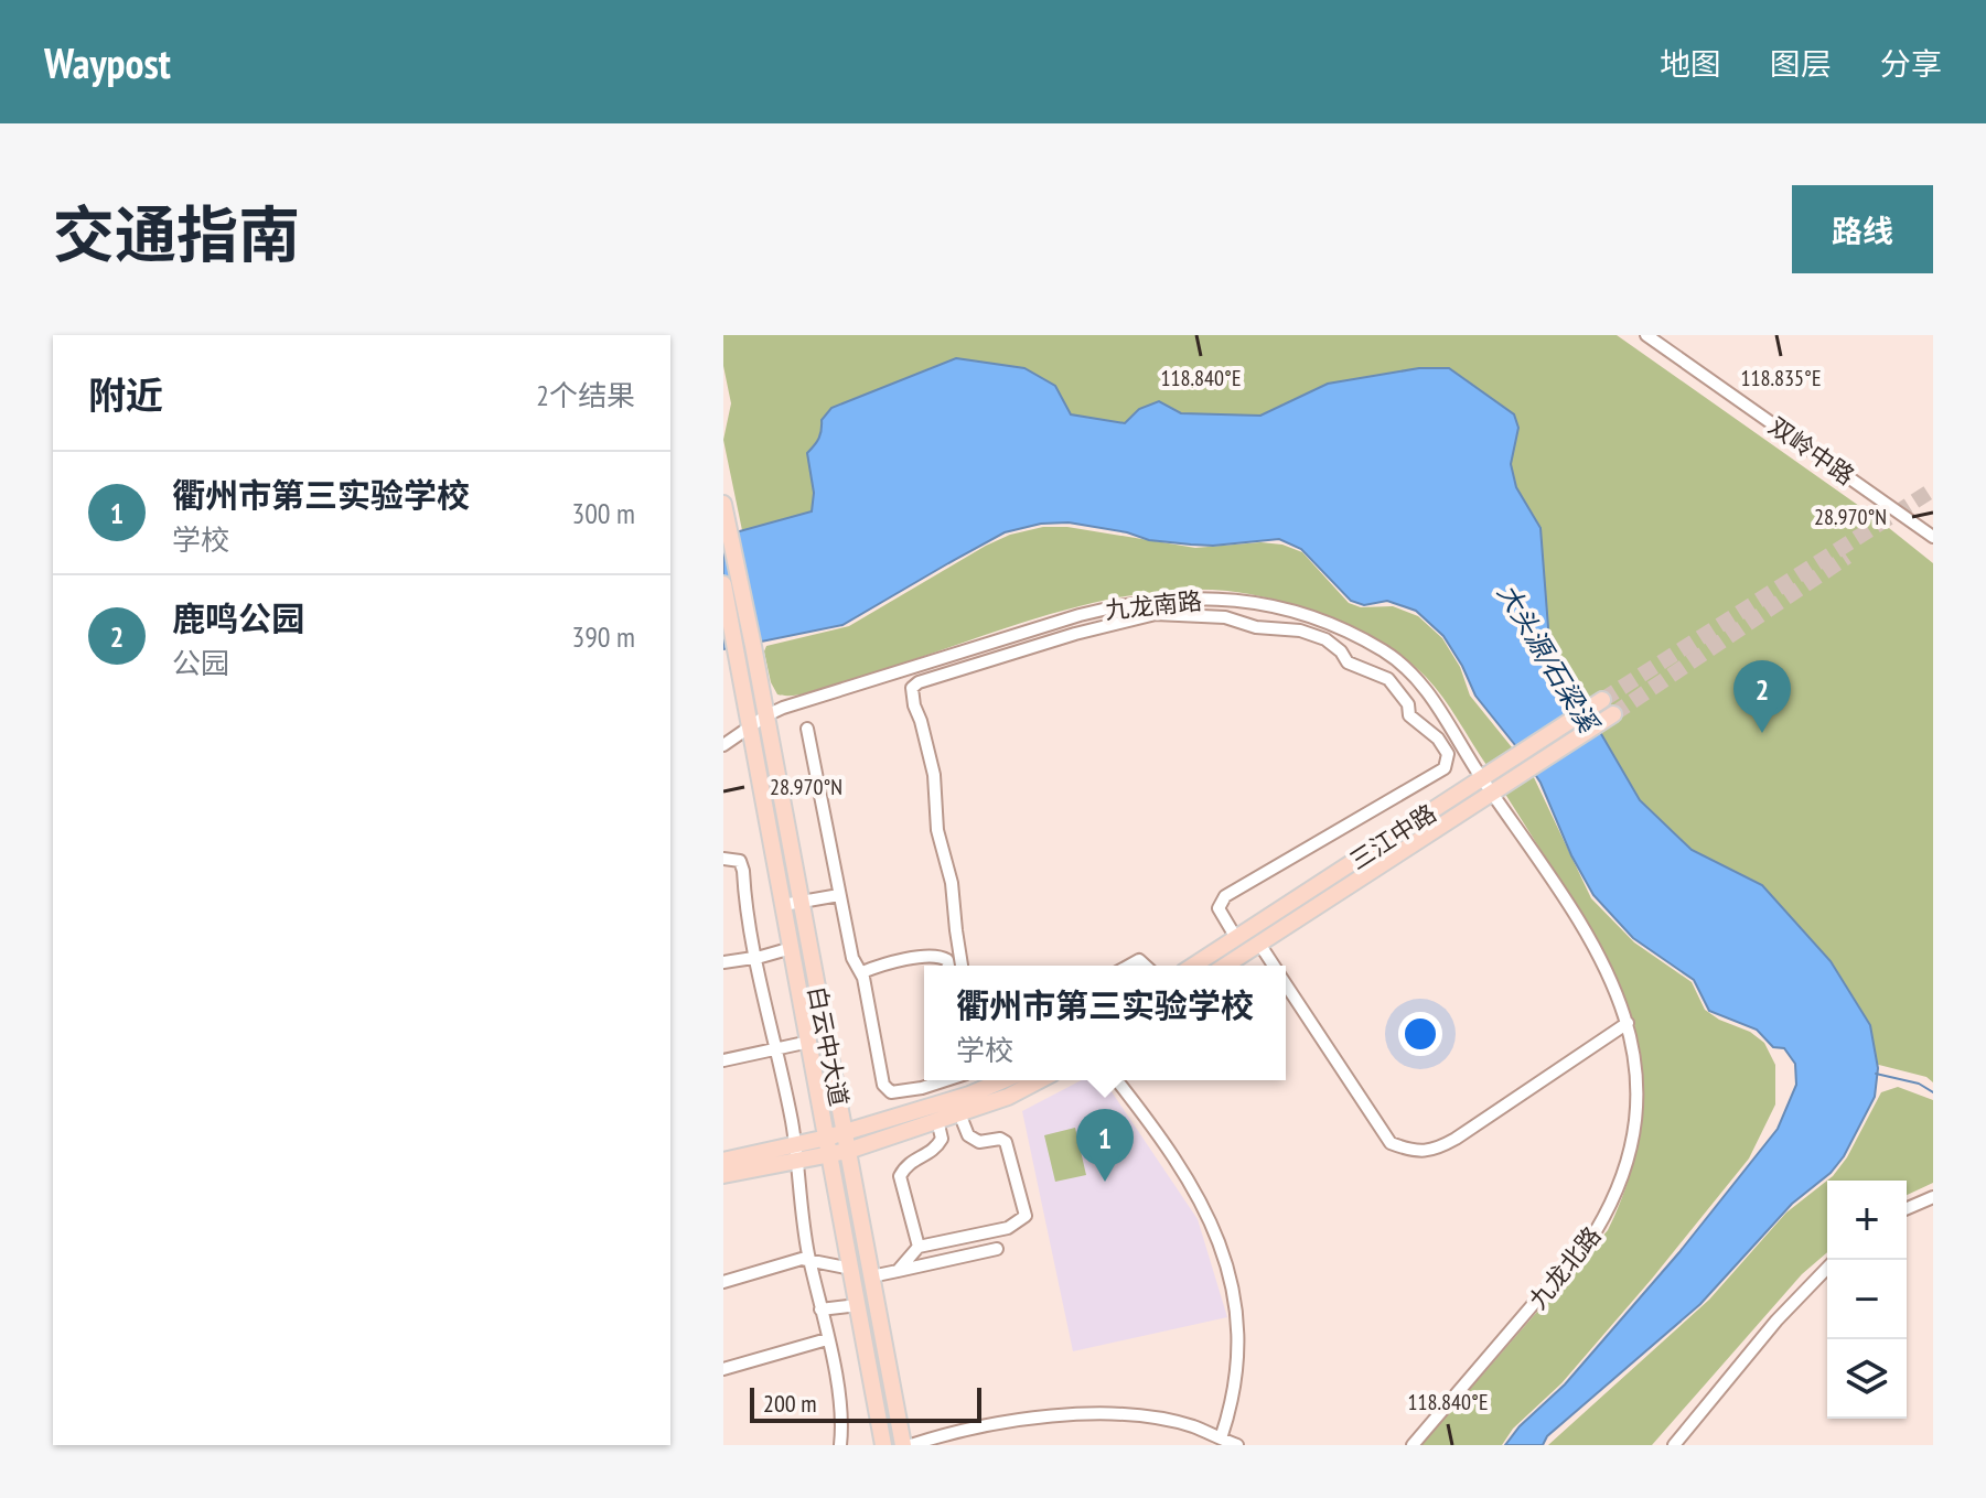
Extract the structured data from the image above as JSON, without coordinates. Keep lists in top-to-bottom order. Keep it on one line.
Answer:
{"streets":{"main road":["三江中路","白云中大道"],"street":["双岭中路","九龙南路","九龙北路"]},"crossings":[["九龙南路","三江中路"],["九龙南路","白云中大道"],["九龙南路","九龙北路"],["三江中路","九龙北路"]],"water":["大头源/石梁溪"],"scale_bar":"200 m","page":{"header":"Waypost","nav":["地图","图层","分享"],"title":"交通指南","buttons":"路线","heading":["附近","2个结果"],"list":[{"mark":"1","name":"衢州市第三实验学校","note":"学校","value":"300 m"},{"mark":"2","name":"鹿鸣公园","note":"公园","value":"390 m"}],"pins":["2","1"],"popup":["衢州市第三实验学校","学校"],"map_buttons":["+","−"],"scale":"200 m"},"coordinates":["118.835°E","118.840°E","28.970°N"]}
